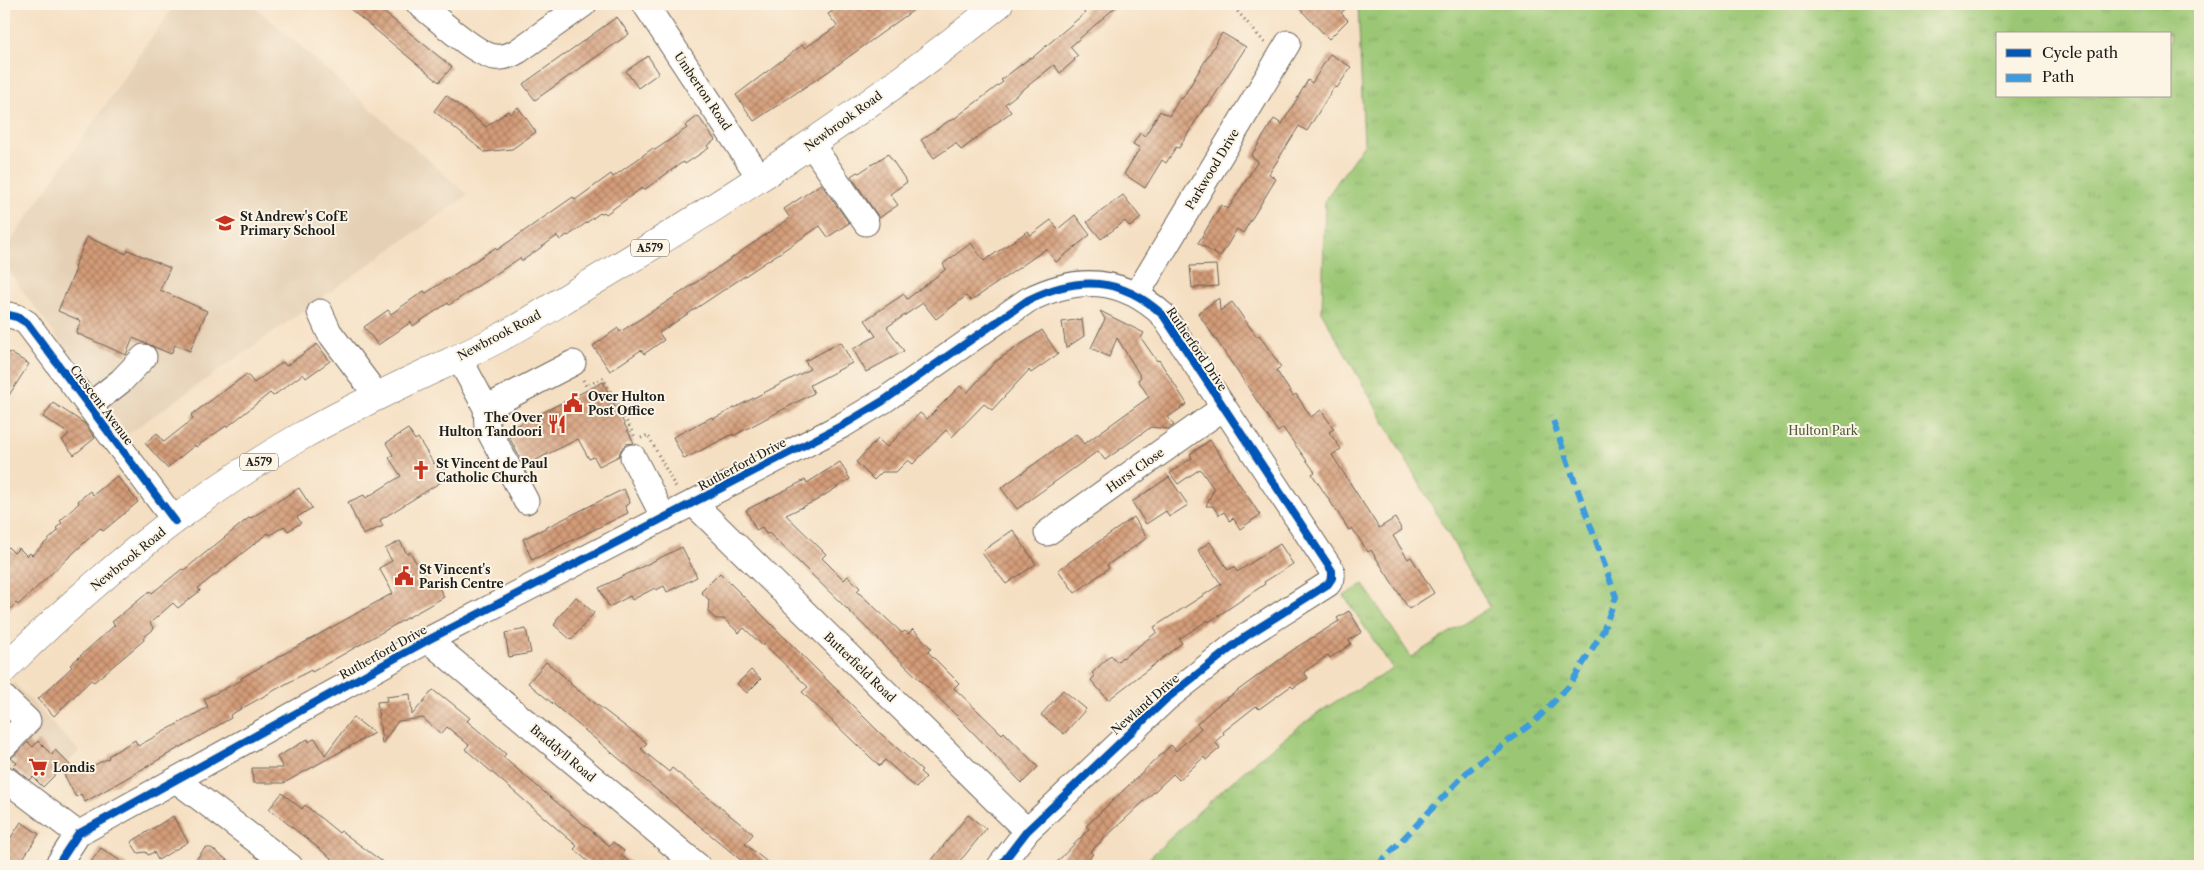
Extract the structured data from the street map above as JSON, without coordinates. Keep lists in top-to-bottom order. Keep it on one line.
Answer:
{"streets":{"highway":["Newbrook Road","A579"],"street":["Umberton Road","Parkwood Drive","Rutherford Drive","Crescent Avenue","Hurst Close","Butterfield Road","Newland Drive","Braddyll Road"]},"crossings":[["Umberton Road","Newbrook Road"],["Newbrook Road","Crescent Avenue"],["Parkwood Drive","Rutherford Drive"],["Rutherford Drive","Hurst Close"],["Rutherford Drive","Butterfield Road"],["Rutherford Drive","Newland Drive"],["Rutherford Drive","Braddyll Road"],["Butterfield Road","Newland Drive"]],"parks":["Hulton Park"],"places":{"school or university":["St Andrew's CofE Primary School"],"public building":["Over Hulton Post Office","St Vincent's Parish Centre"],"restaurant":["The Over Hulton Tandoori"],"church":["St Vincent de Paul Catholic Church"],"supermarket":["Londis"]},"legend":["Cycle path","Path"]}
